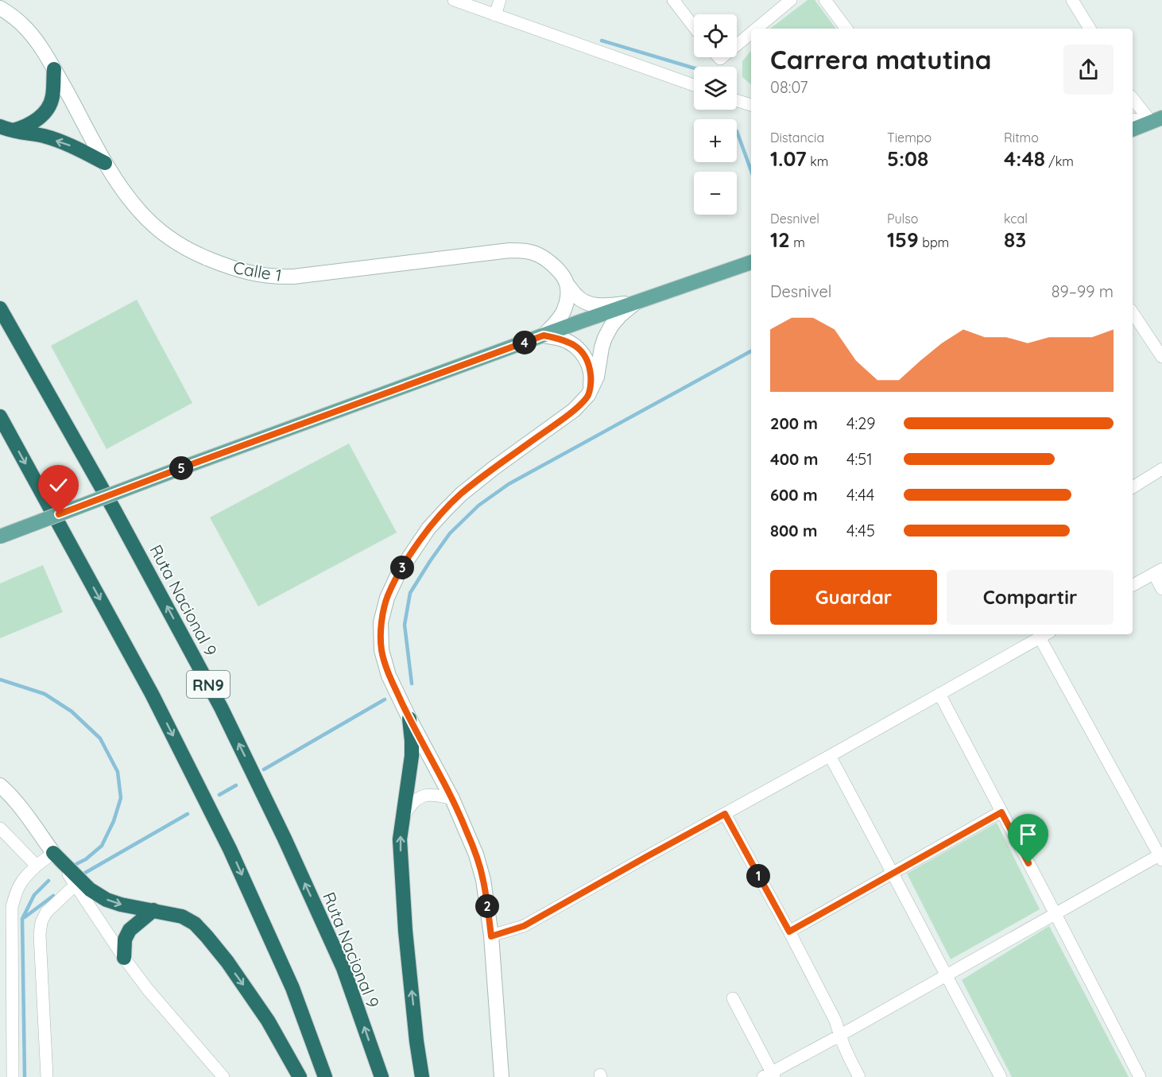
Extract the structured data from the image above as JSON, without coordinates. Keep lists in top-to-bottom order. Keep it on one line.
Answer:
{"streets":{"highway":["Ruta Nacional 9","RN9"],"street":["Calle 1"]},"page":{"map_buttons":["+","−"],"heading":["Carrera matutina","08:07"],"stats":[["Distancia","1.07 km"],["Tiempo","5:08"],["Ritmo","4:48 /km"],["Desnivel","12 m"],["Pulso","159 bpm"],["kcal","83"]],"chart":["Desnivel","89–99 m"],"pins":["4","5","3","1","2"],"list":[{"name":"200 m","note":"4:29"},{"name":"400 m","note":"4:51"},{"name":"600 m","note":"4:44"},{"name":"800 m","note":"4:45"}],"buttons":["Guardar","Compartir"]}}
